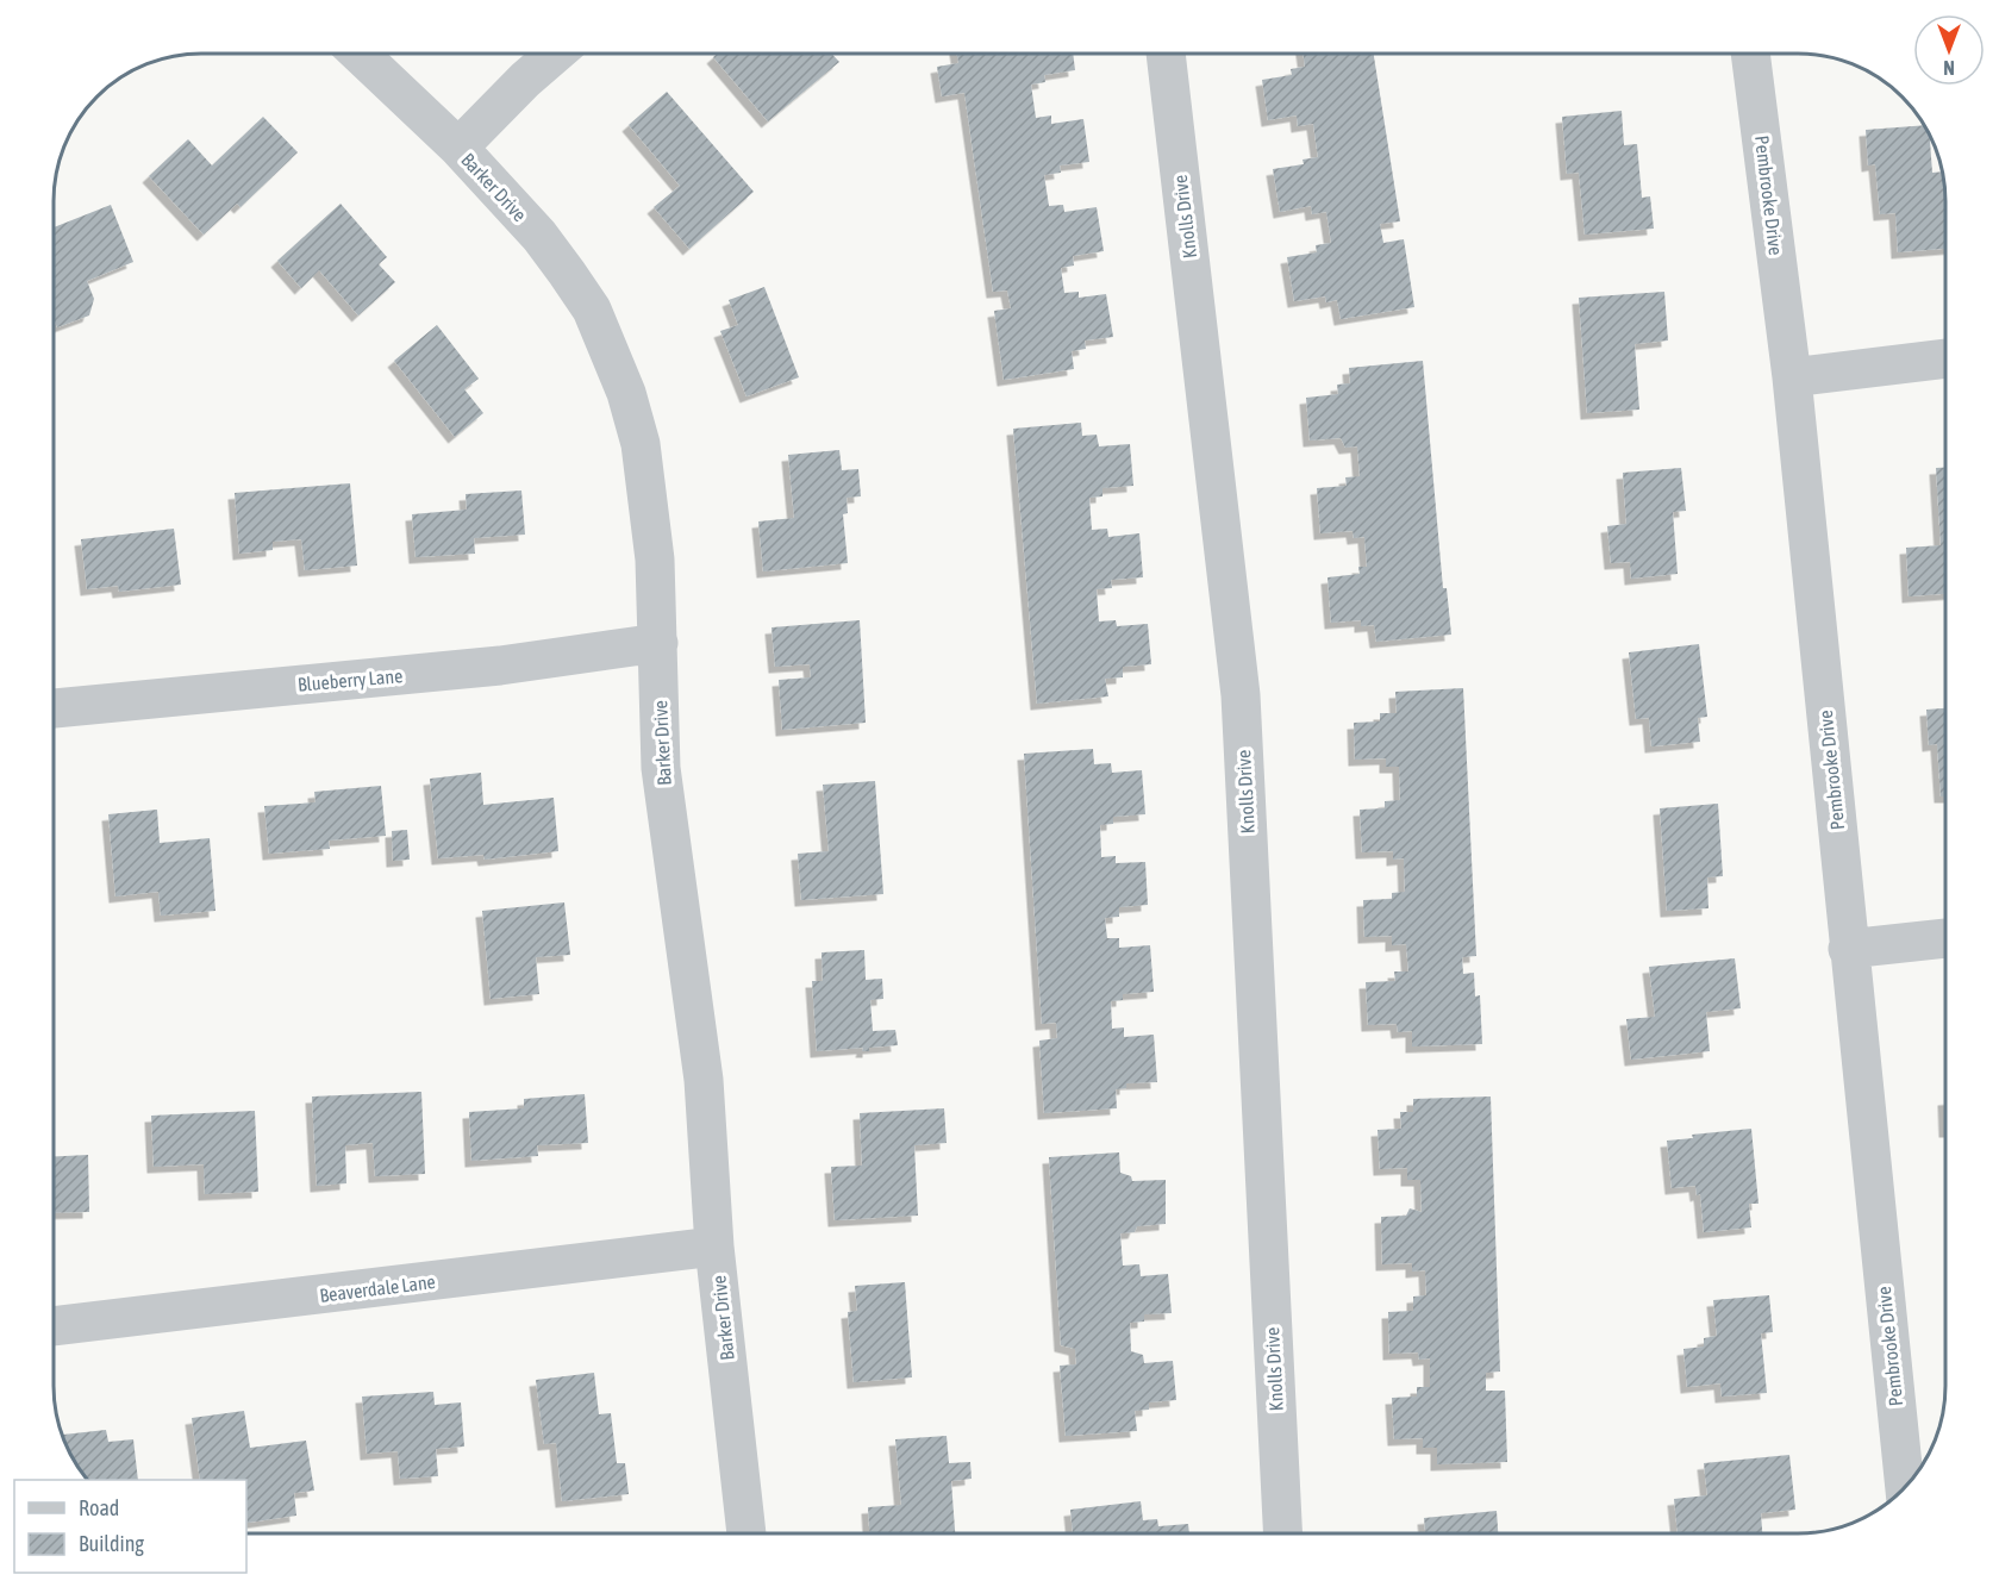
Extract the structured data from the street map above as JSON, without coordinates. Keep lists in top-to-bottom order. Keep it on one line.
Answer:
{"streets":{"street":["Barker Drive","Pembrooke Drive","Knolls Drive","Blueberry Lane","Beaverdale Lane"]},"crossings":[["Barker Drive","Blueberry Lane"],["Barker Drive","Beaverdale Lane"]],"legend":["Road","Building"],"north":"bottom"}
